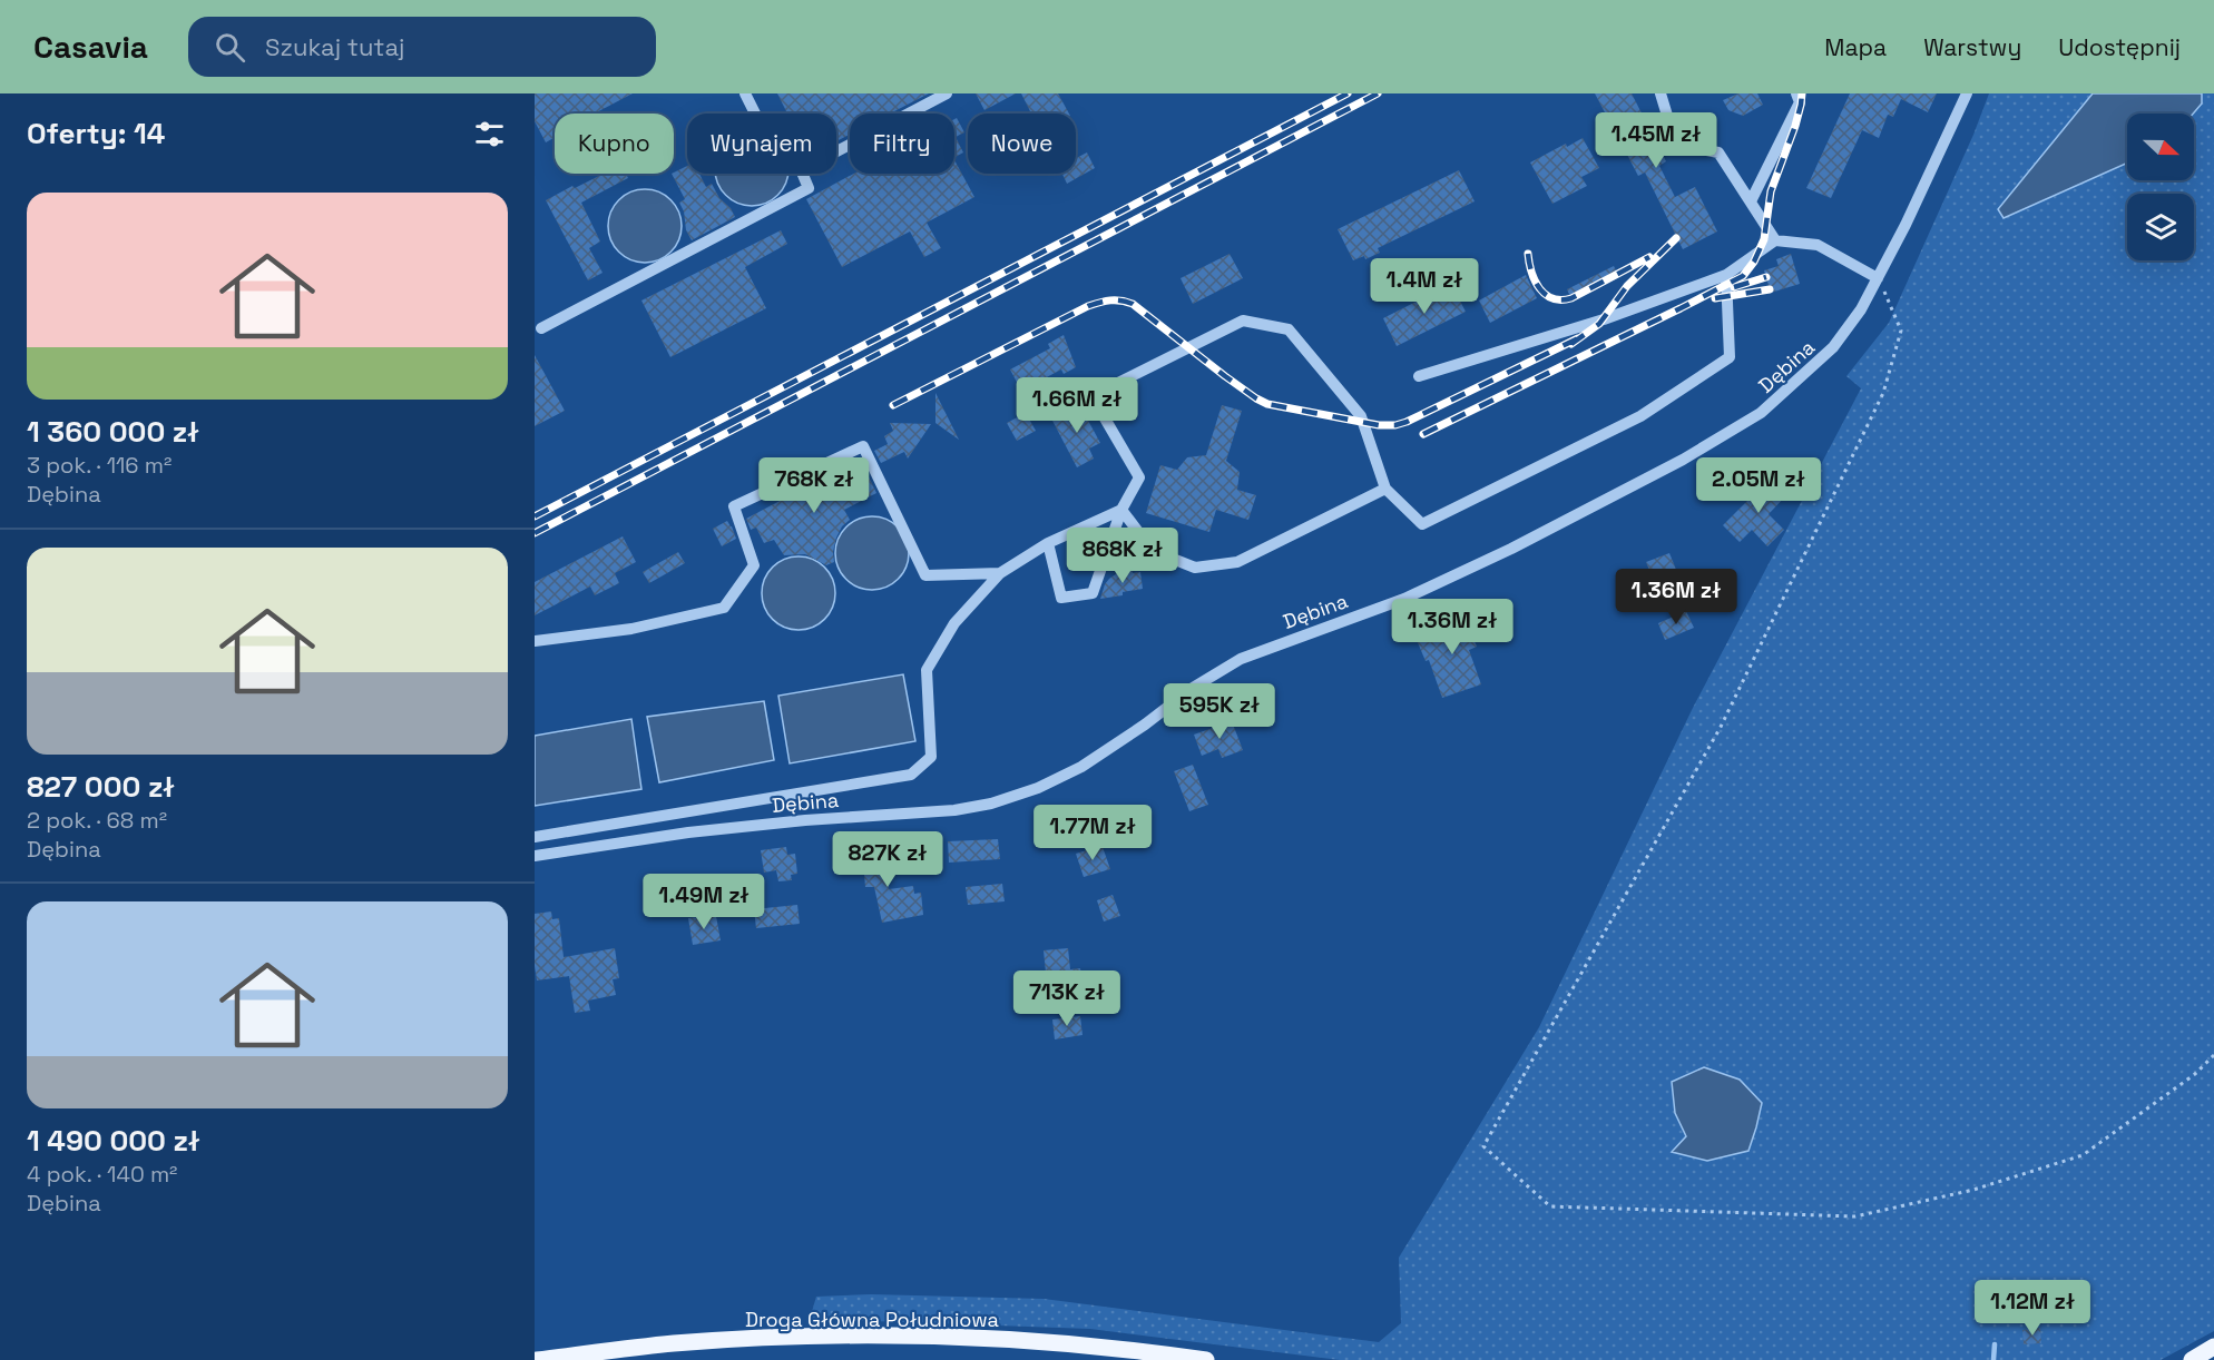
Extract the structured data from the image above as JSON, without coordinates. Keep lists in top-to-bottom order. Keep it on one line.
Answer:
{"streets":{"main road":["Droga Główna Południowa"],"street":["Dębina"]},"north":"right","page":{"header":"Casavia","search":"Szukaj tutaj","nav":["Mapa","Warstwy","Udostępnij"],"heading":"Oferty: 14","price":["1.45M zł","1.4M zł","1.66M zł","768K zł","2.05M zł","868K zł","1.36M zł","1.36M zł","595K zł","1.77M zł","827K zł","1.49M zł","713K zł","1.12M zł"],"chip":["Kupno","Wynajem","Filtry","Nowe"],"list":[{"name":"1 360 000 zł","note":"3 pok. · 116 m² · Dębina"},{"name":"827 000 zł","note":"2 pok. · 68 m² · Dębina"},{"name":"1 490 000 zł","note":"4 pok. · 140 m² · Dębina"}]}}
